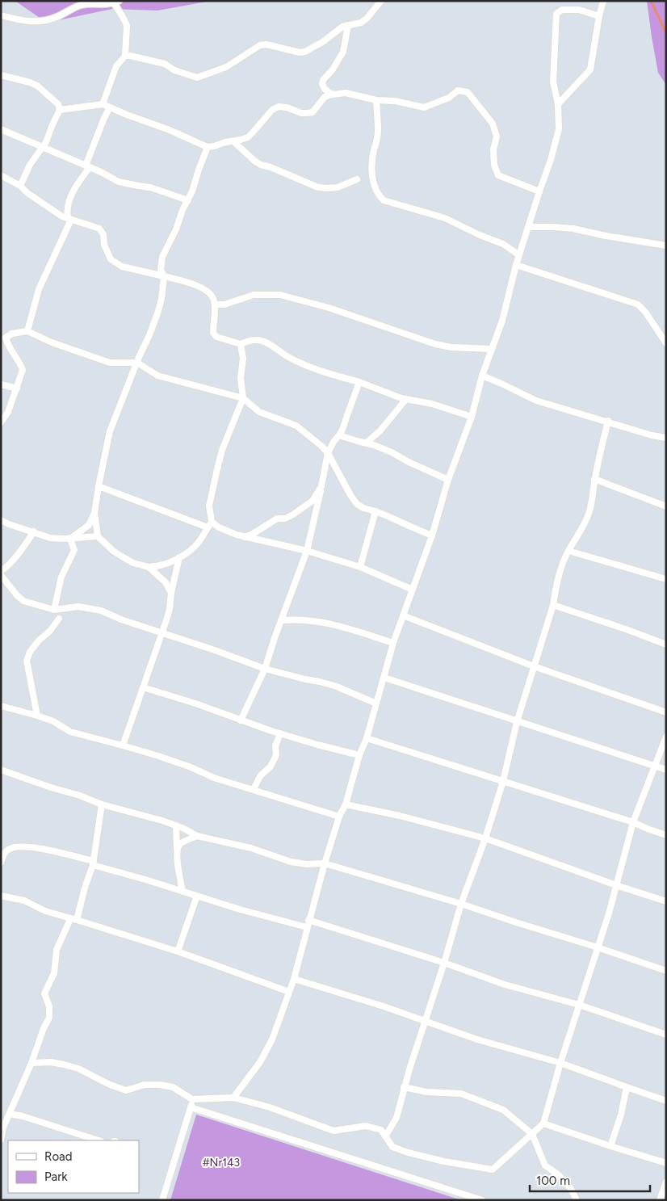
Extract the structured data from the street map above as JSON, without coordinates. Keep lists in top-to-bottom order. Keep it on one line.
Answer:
{"parks":["#Nr143"],"legend":["Road","Park"],"scale_bar":"100 m"}
